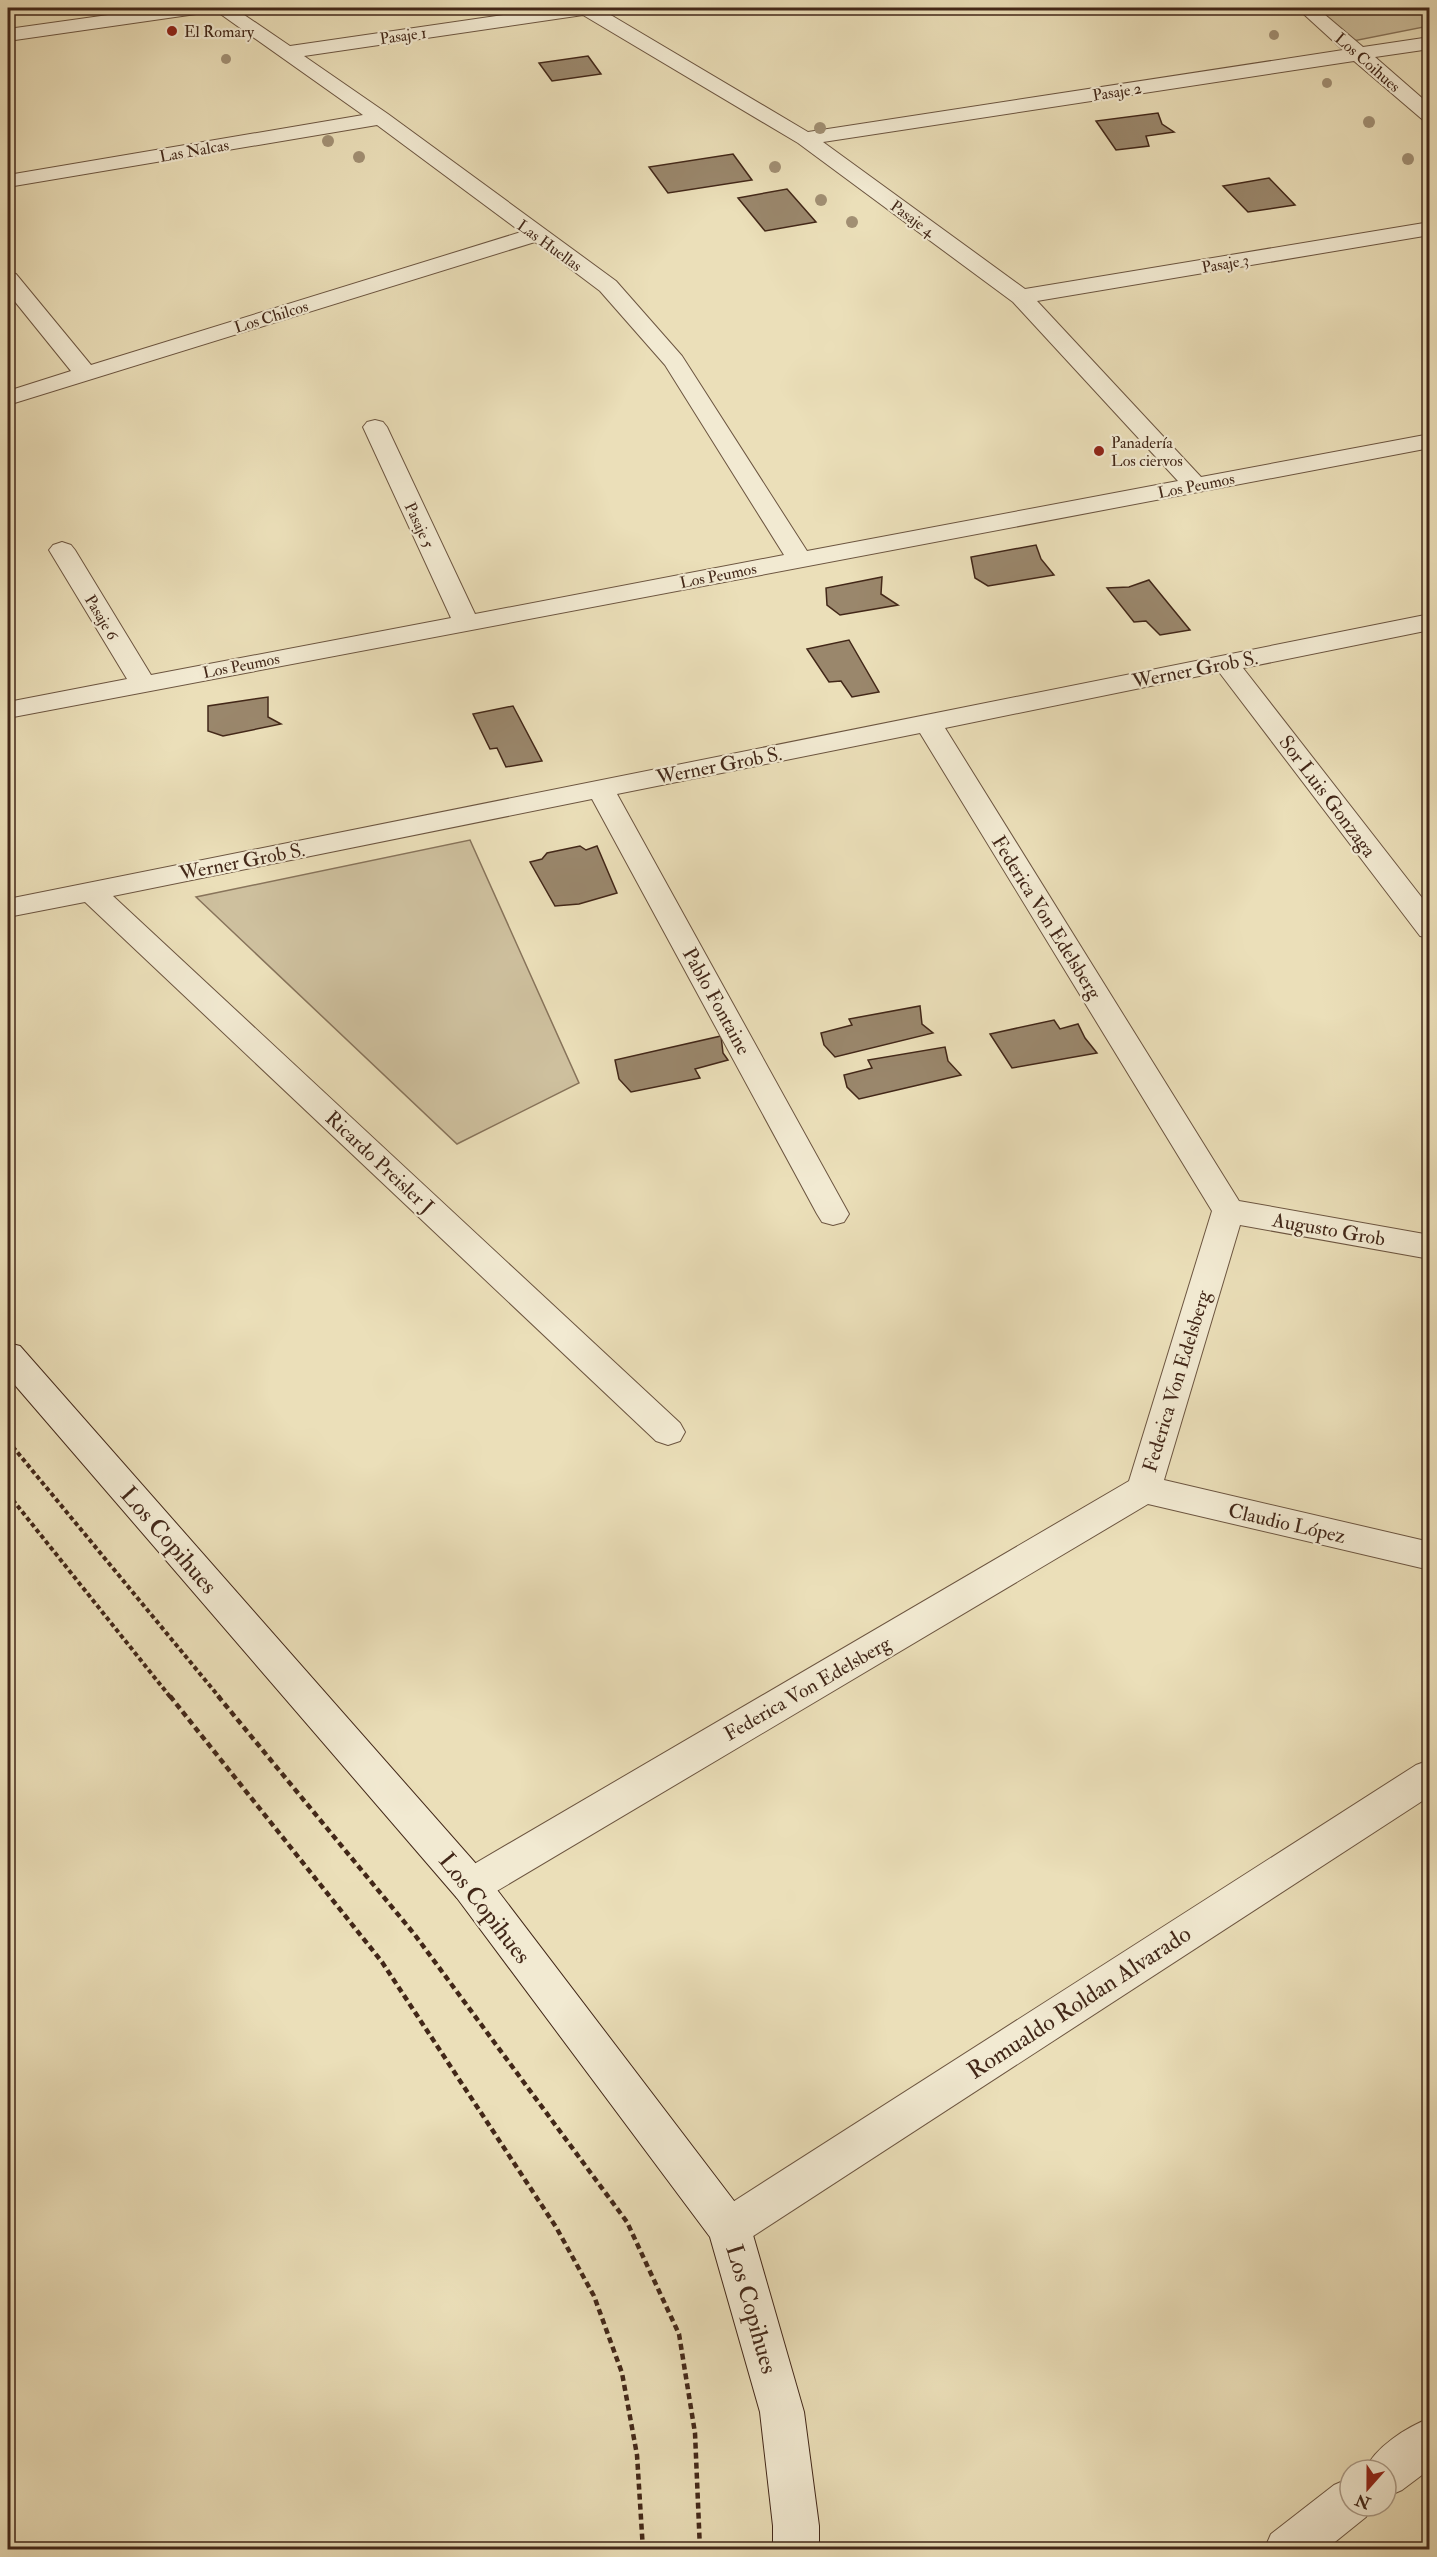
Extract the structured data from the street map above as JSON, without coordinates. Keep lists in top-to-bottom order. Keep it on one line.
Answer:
{"streets":{"street":["Pasaje 1","Los Coihues","Pasaje 2","Las Nalcas","Pasaje 4","Las Huellas","Pasaje 3","Los Chilcos","Los Peumos","Pasaje 5","Pasaje 6","Werner Grob S.","Sor Luis Gonzaga","Federica Von Edelsberg","Pablo Fontaine","Ricardo Preisler J","Augusto Grob","Claudio López","Los Copihues","Romualdo Roldan Alvarado"]},"crossings":[["Pasaje 1","Pasaje 4"],["Pasaje 1","Las Huellas"],["Los Coihues","Pasaje 2"],["Pasaje 2","Pasaje 4"],["Las Nalcas","Las Huellas"],["Pasaje 4","Pasaje 3"],["Pasaje 4","Los Peumos"],["Las Huellas","Los Chilcos"],["Las Huellas","Los Peumos"],["Los Peumos","Pasaje 5"],["Los Peumos","Pasaje 6"],["Werner Grob S.","Sor Luis Gonzaga"],["Werner Grob S.","Federica Von Edelsberg"],["Werner Grob S.","Pablo Fontaine"],["Werner Grob S.","Ricardo Preisler J"],["Federica Von Edelsberg","Augusto Grob"],["Federica Von Edelsberg","Claudio López"],["Federica Von Edelsberg","Los Copihues"],["Los Copihues","Romualdo Roldan Alvarado"]],"places":["El Romary","Panadería Los ciervos"],"north":"bottom"}
